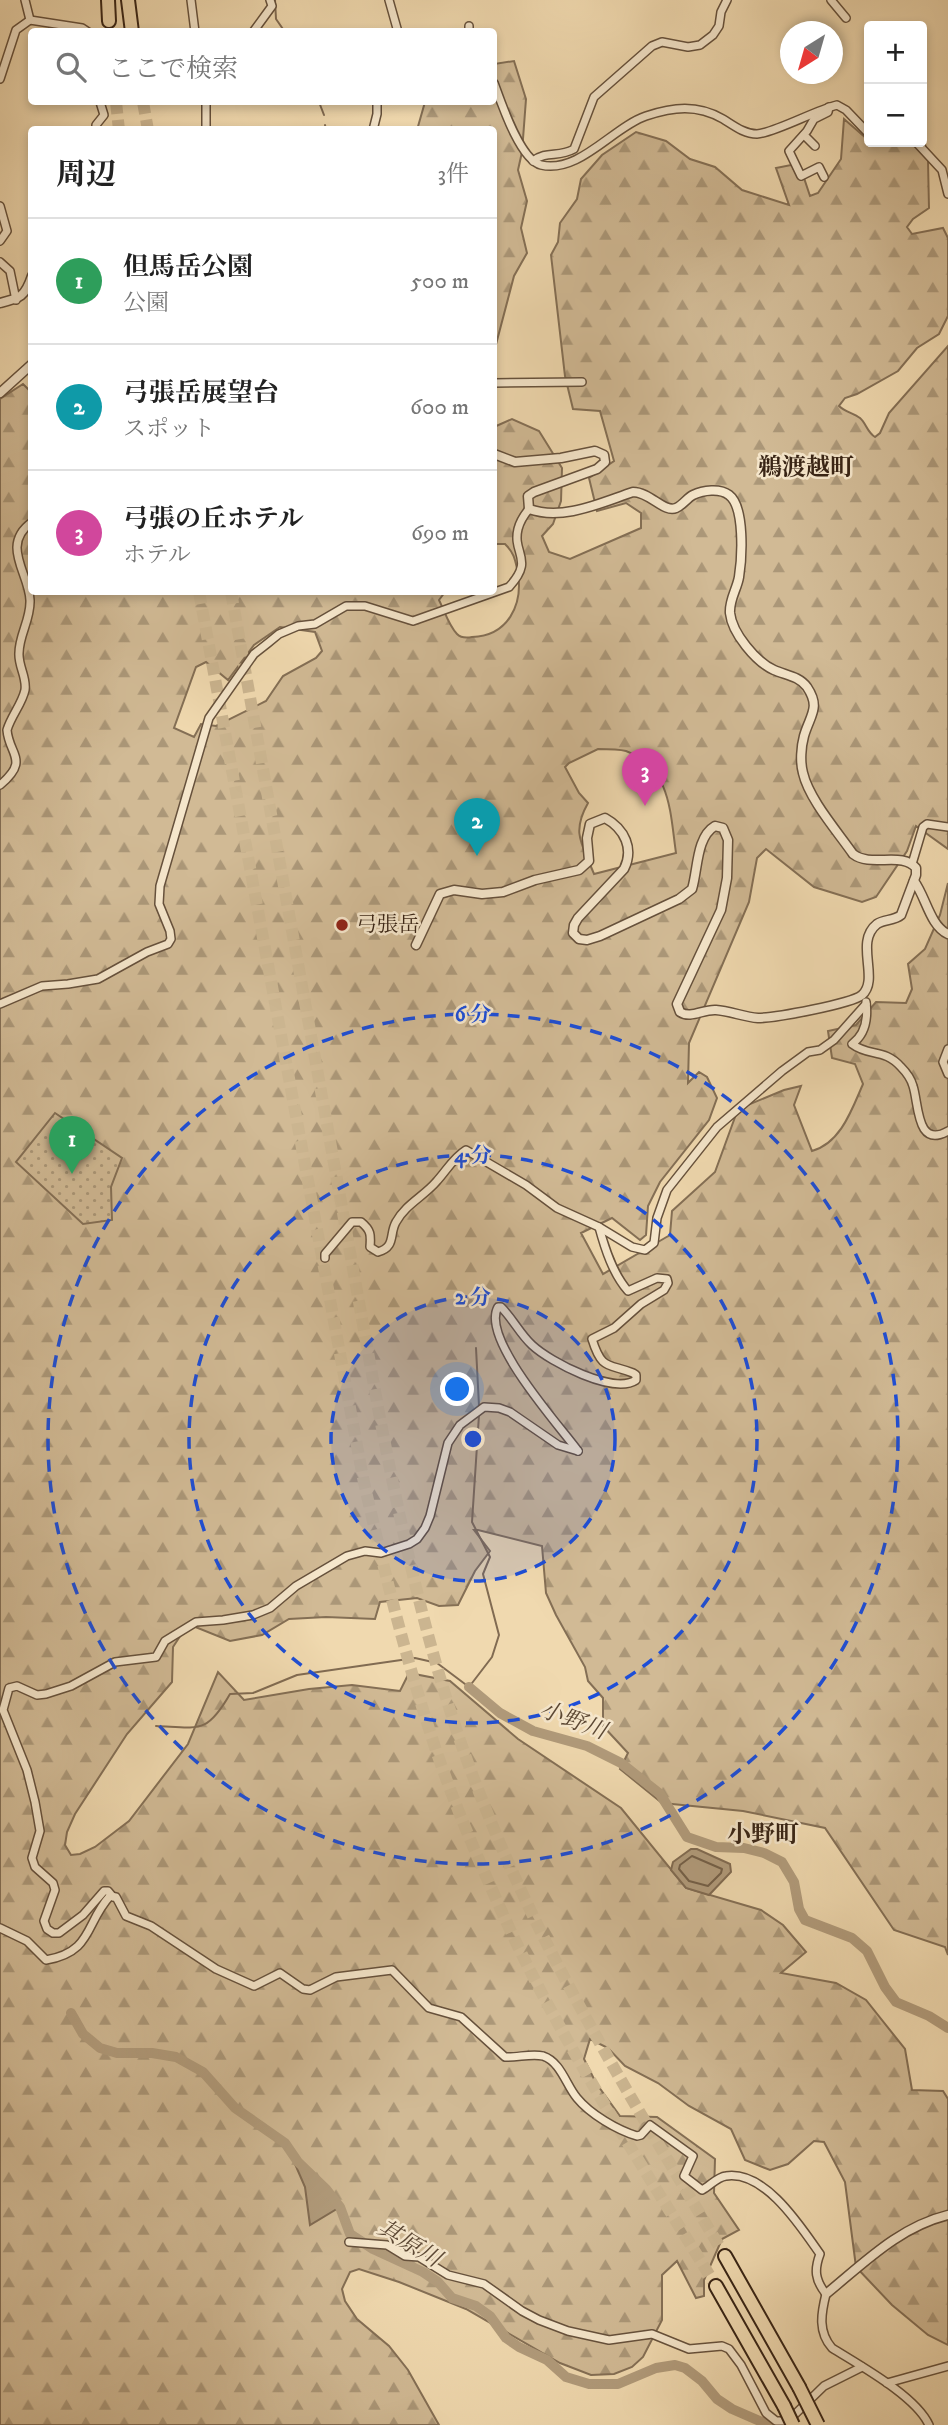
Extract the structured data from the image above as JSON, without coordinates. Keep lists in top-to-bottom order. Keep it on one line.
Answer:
{"districts":["鵜渡越町","小野町"],"water":["小野川","其原川"],"places":["弓張岳"],"north":"bottom left","page":{"map_buttons":["+","−"],"search":"ここで検索","heading":["周辺","3件"],"list":[{"mark":"1","name":"但馬岳公園","note":"公園","value":"500 m"},{"mark":"2","name":"弓張岳展望台","note":"スポット","value":"600 m"},{"mark":"3","name":"弓張の丘ホテル","note":"ホテル","value":"690 m"}],"pins":["3","2","1"]},"rings":["6 分","4 分","2 分"]}
